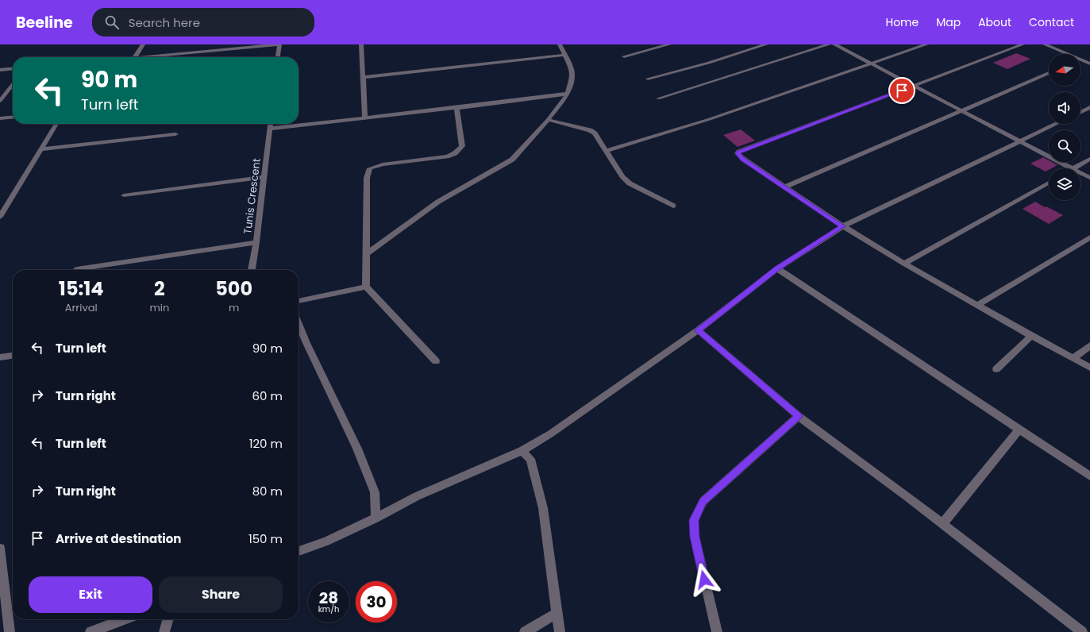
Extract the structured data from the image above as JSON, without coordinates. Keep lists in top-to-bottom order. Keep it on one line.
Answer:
{"streets":{"street":["Tunis Crescent"]},"north":"left","page":{"header":"Beeline","search":"Search here","nav":["Home","Map","About","Contact"],"turn":["90 m","Turn left"],"eta":["15:14","Arrival","2","min","500","m"],"list":[{"name":"Turn left","value":"90 m"},{"name":"Turn right","value":"60 m"},{"name":"Turn left","value":"120 m"},{"name":"Turn right","value":"80 m"},{"name":"Arrive at destination","value":"150 m"}],"buttons":["Exit","Share"],"speed":"28 km/h","limit":"30"}}
